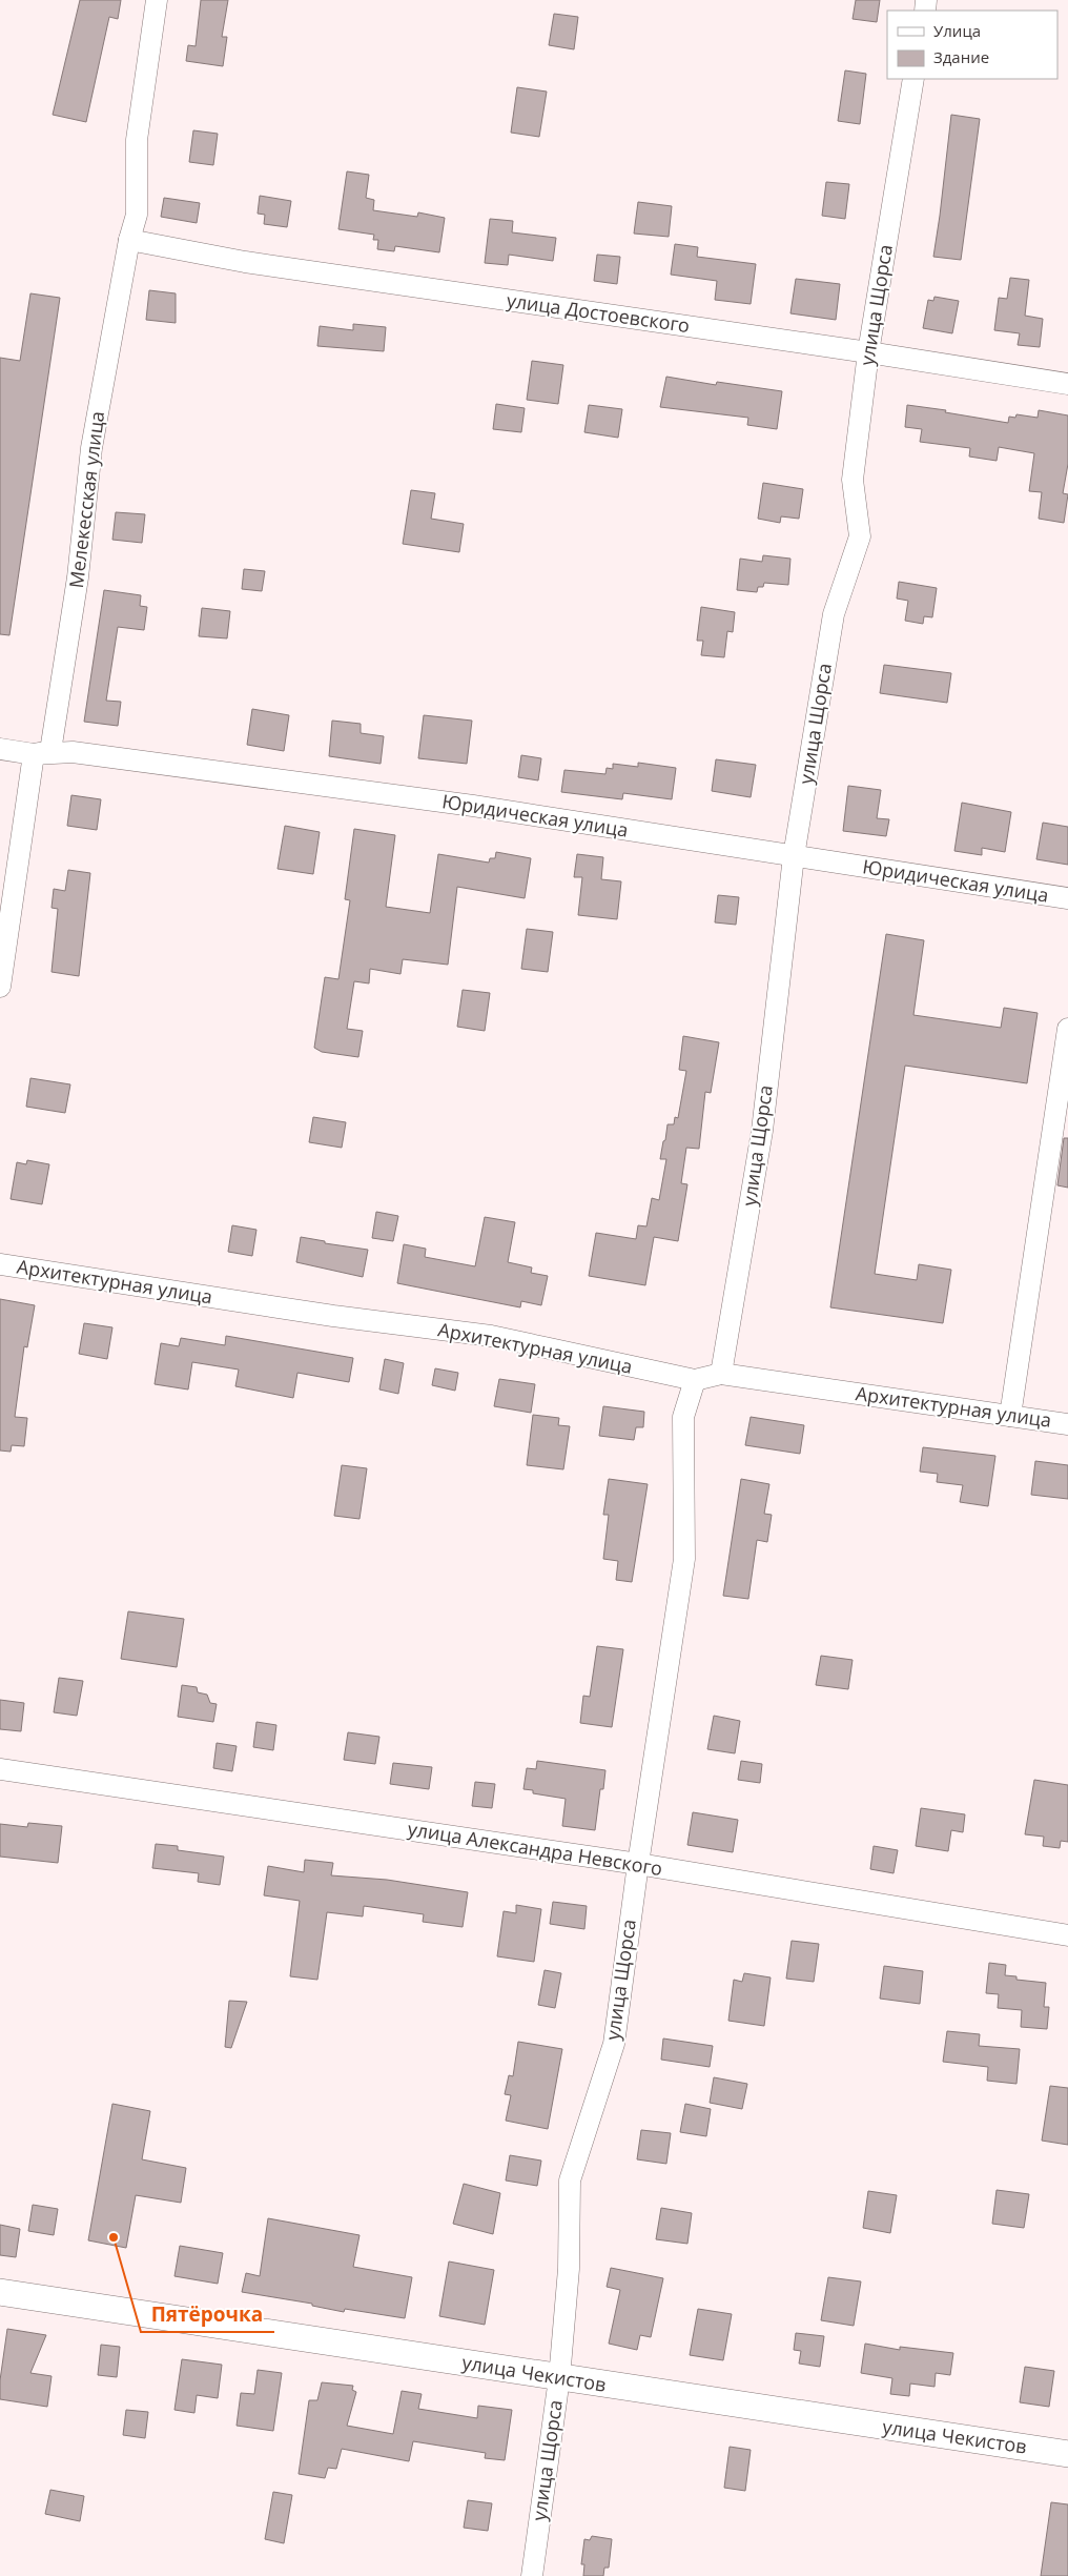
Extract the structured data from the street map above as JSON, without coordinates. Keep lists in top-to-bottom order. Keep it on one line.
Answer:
{"streets":{"main road":["улица Чекистов"],"street":["улица Щорса","улица Достоевского","Мелекесская улица","Юридическая улица","Архитектурная улица","улица Александра Невского"]},"crossings":[["улица Щорса","улица Достоевского"],["улица Щорса","Юридическая улица"],["улица Щорса","Архитектурная улица"],["улица Щорса","улица Александра Невского"],["улица Щорса","улица Чекистов"],["улица Достоевского","Мелекесская улица"],["Мелекесская улица","Юридическая улица"]],"places":["Пятёрочка"],"legend":["Улица","Здание"]}
